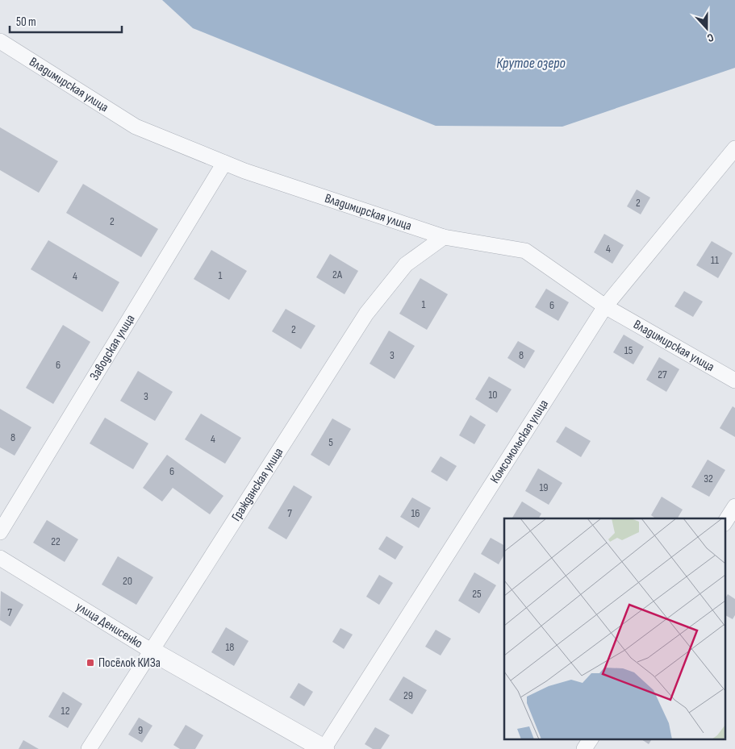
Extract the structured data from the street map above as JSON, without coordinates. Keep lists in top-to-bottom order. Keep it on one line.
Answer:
{"streets":{"street":["Владимирская улица","Заводская улица","Комсомольская улица","Гражданская улица","улица Денисенко"]},"crossings":[["Владимирская улица","Заводская улица"],["Владимирская улица","Комсомольская улица"],["Владимирская улица","Гражданская улица"],["Комсомольская улица","улица Денисенко"],["Гражданская улица","улица Денисенко"]],"water":["Крутое озеро"],"places":{"transit":["Посёлок КИЗа"]},"house_numbers":["2","2","4","11","2А","1","4","1","6","2","15","3","8","6","27","10","3","8","4","5","6","32","19","7","16","22","20","25","7","18","29","12","9"],"scale_bar":"50 m","north":"bottom"}
